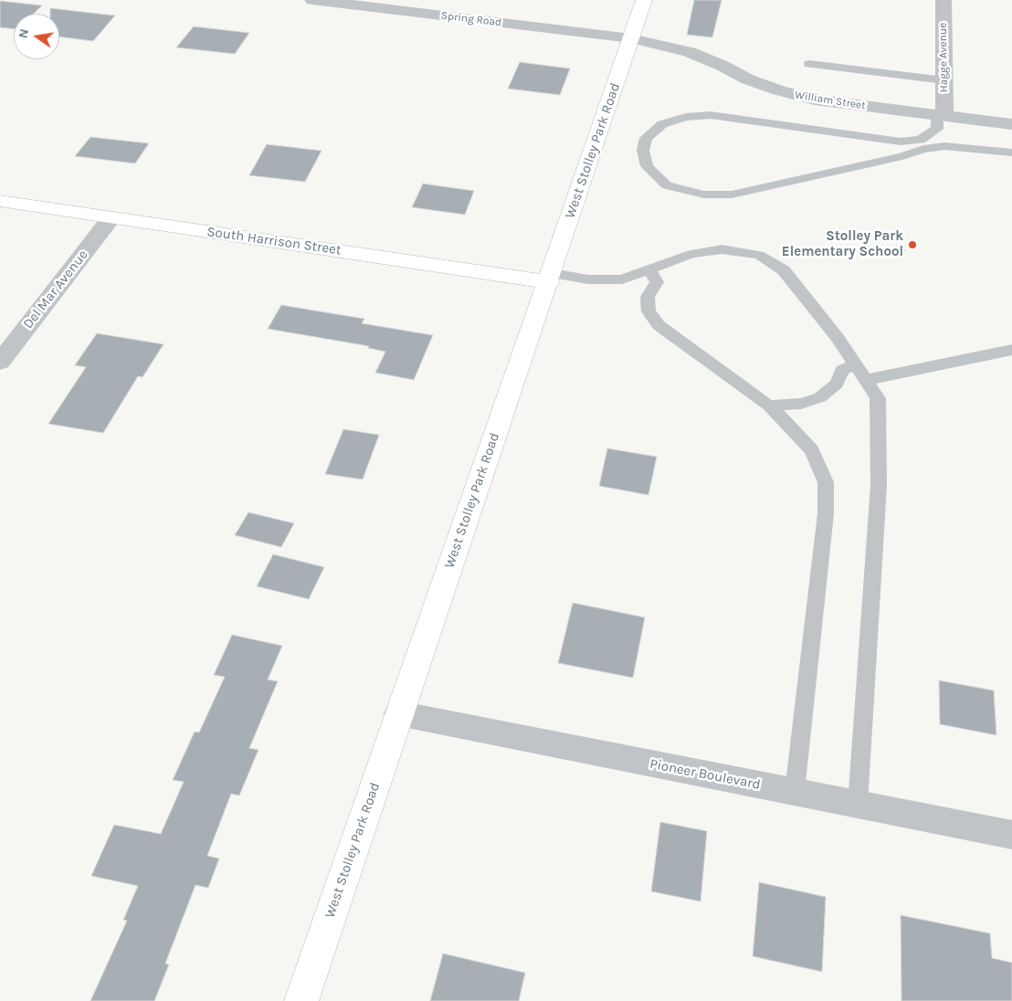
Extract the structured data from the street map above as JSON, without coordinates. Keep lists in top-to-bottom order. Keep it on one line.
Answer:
{"streets":{"main road":["West Stolley Park Road","South Harrison Street"],"street":["Spring Road","Hagge Avenue","William Street","Del Mar Avenue","Pioneer Boulevard"]},"crossings":[["Spring Road","William Street"],["Spring Road","West Stolley Park Road"],["Hagge Avenue","William Street"],["William Street","West Stolley Park Road"],["West Stolley Park Road","South Harrison Street"],["West Stolley Park Road","Pioneer Boulevard"],["South Harrison Street","Del Mar Avenue"]],"places":["Stolley Park Elementary School"],"north":"left"}
